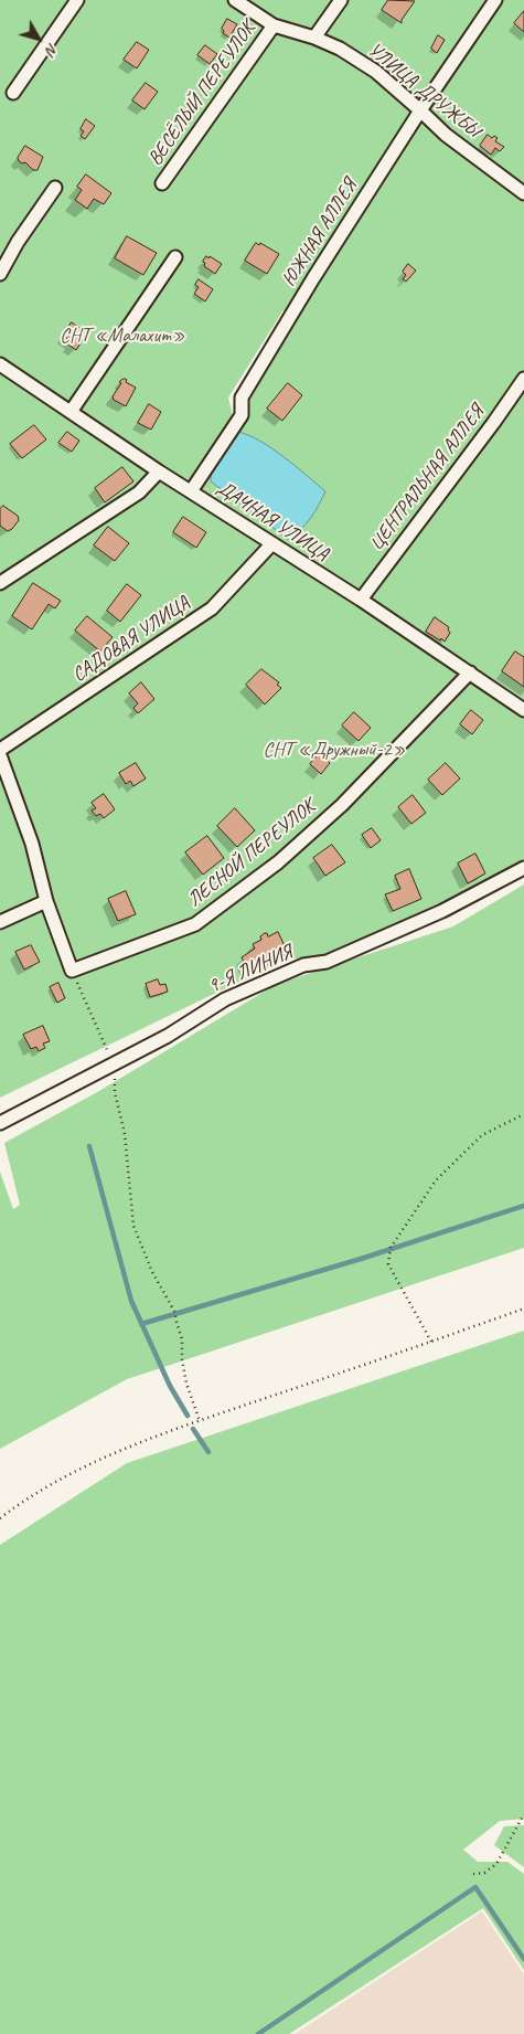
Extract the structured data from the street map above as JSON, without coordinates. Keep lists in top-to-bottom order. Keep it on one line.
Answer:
{"streets":{"street":["УЛИЦА ДРУЖБЫ","ВЕСЁЛЫЙ ПЕРЕУЛОК","ЮЖНАЯ АЛЛЕЯ","ЦЕНТРАЛЬНАЯ АЛЛЕЯ","ДАЧНАЯ УЛИЦА","САДОВАЯ УЛИЦА","ЛЕСНОЙ ПЕРЕУЛОК","9-Я ЛИНИЯ"]},"crossings":[["УЛИЦА ДРУЖБЫ","ВЕСЁЛЫЙ ПЕРЕУЛОК"],["УЛИЦА ДРУЖБЫ","ЮЖНАЯ АЛЛЕЯ"],["ЮЖНАЯ АЛЛЕЯ","ДАЧНАЯ УЛИЦА"],["ЦЕНТРАЛЬНАЯ АЛЛЕЯ","ДАЧНАЯ УЛИЦА"],["ДАЧНАЯ УЛИЦА","САДОВАЯ УЛИЦА"],["ДАЧНАЯ УЛИЦА","ЛЕСНОЙ ПЕРЕУЛОК"]],"parks":["СНТ «Малахит»","СНТ «Дружный-2»"],"north":"bottom right"}
